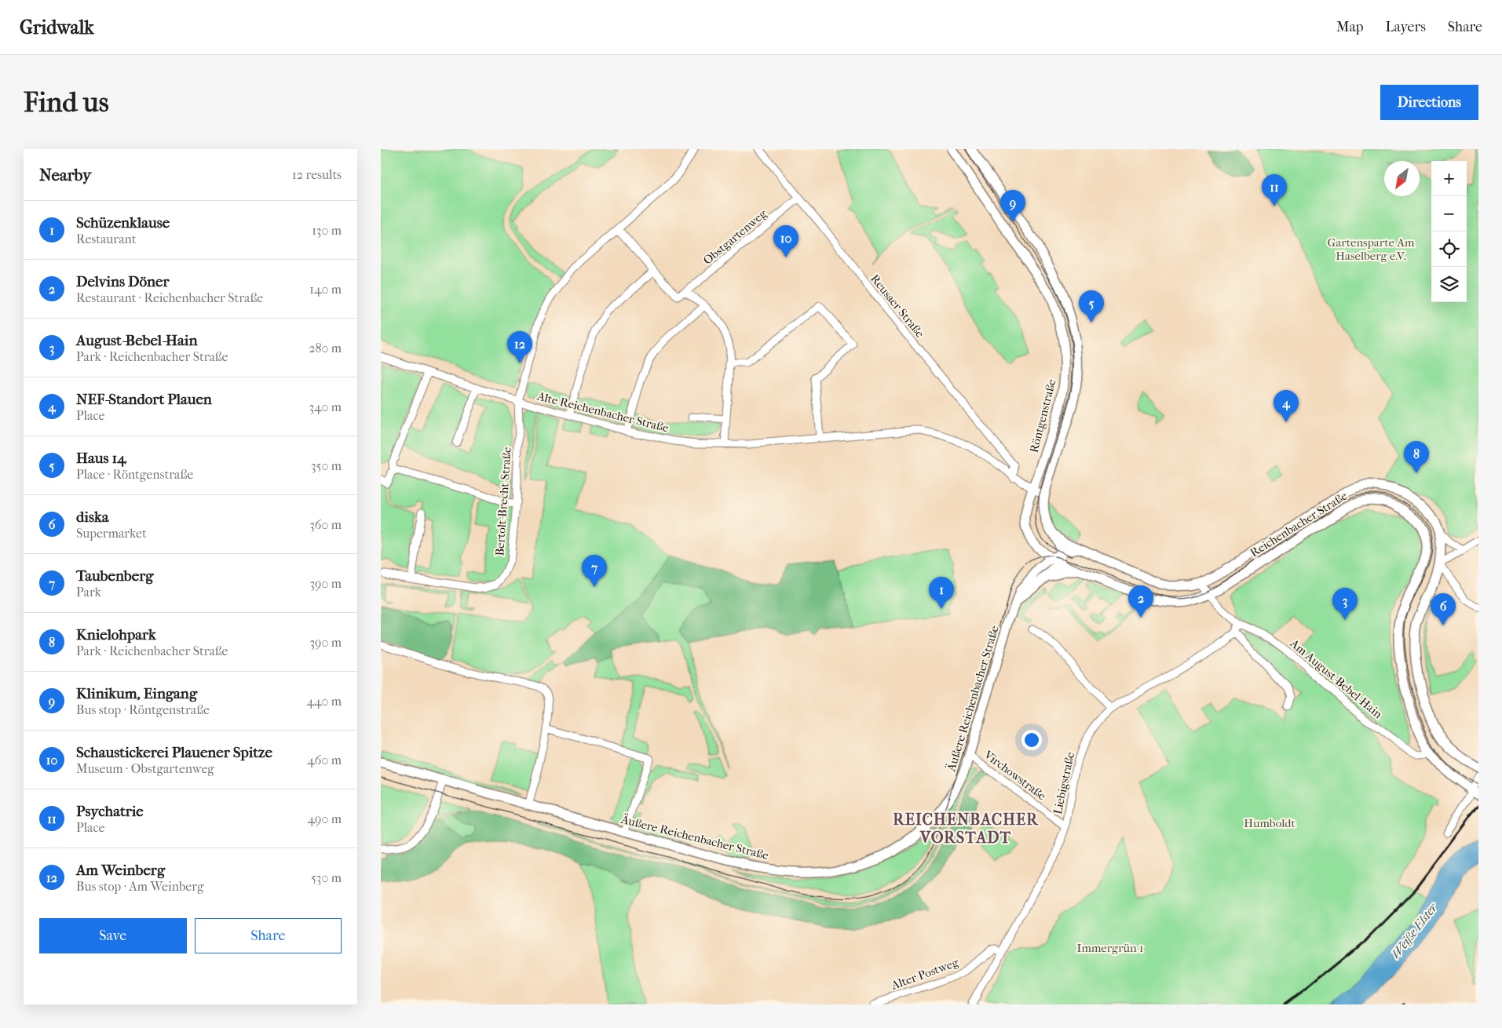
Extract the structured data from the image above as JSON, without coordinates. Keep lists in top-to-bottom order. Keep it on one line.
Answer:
{"streets":{"street":["Obstgartenweg","Reusaer Straße","Alte Reichenbacher Straße","Röntgenstraße","Bertolt-Brecht-Straße","Reichenbacher Straße","Am August-Bebel-Hain","Äußere Reichenbacher Straße","Virchowstraße","Liebigstraße","Alter Postweg"]},"crossings":[["Obstgartenweg","Reusaer Straße"],["Reusaer Straße","Alte Reichenbacher Straße"],["Alte Reichenbacher Straße","Röntgenstraße"],["Alte Reichenbacher Straße","Bertolt-Brecht-Straße"],["Röntgenstraße","Reichenbacher Straße"],["Röntgenstraße","Äußere Reichenbacher Straße"],["Reichenbacher Straße","Am August-Bebel-Hain"],["Reichenbacher Straße","Äußere Reichenbacher Straße"],["Äußere Reichenbacher Straße","Virchowstraße"],["Virchowstraße","Liebigstraße"],["Liebigstraße","Alter Postweg"]],"districts":["REICHENBACHER VORSTADT"],"water":["Weiße Elster"],"parks":["Gartensparte Am Haselberg e.V.","Humboldt","Immergrün 1"],"north":"bottom left","page":{"header":"Gridwalk","nav":["Map","Layers","Share"],"buttons":["Directions",["Save","Share"]],"title":"Find us","heading":["Nearby","12 results"],"map_buttons":["+","−"],"pins":["11","9","10","5","12","4","8","7","1","2","3","6"],"list":[{"mark":"1","name":"Schüzenklause","note":"Restaurant","value":"130 m"},{"mark":"2","name":"Delvins Döner","note":"Restaurant · Reichenbacher Straße","value":"140 m"},{"mark":"3","name":"August-Bebel-Hain","note":"Park · Reichenbacher Straße","value":"280 m"},{"mark":"4","name":"NEF-Standort Plauen","note":"Place","value":"340 m"},{"mark":"5","name":"Haus 14","note":"Place · Röntgenstraße","value":"350 m"},{"mark":"6","name":"diska","note":"Supermarket","value":"360 m"},{"mark":"7","name":"Taubenberg","note":"Park","value":"390 m"},{"mark":"8","name":"Knielohpark","note":"Park · Reichenbacher Straße","value":"390 m"},{"mark":"9","name":"Klinikum, Eingang","note":"Bus stop · Röntgenstraße","value":"440 m"},{"mark":"10","name":"Schaustickerei Plauener Spitze","note":"Museum · Obstgartenweg","value":"460 m"},{"mark":"11","name":"Psychatrie","note":"Place","value":"490 m"},{"mark":"12","name":"Am Weinberg","note":"Bus stop · Am Weinberg","value":"530 m"}]}}
